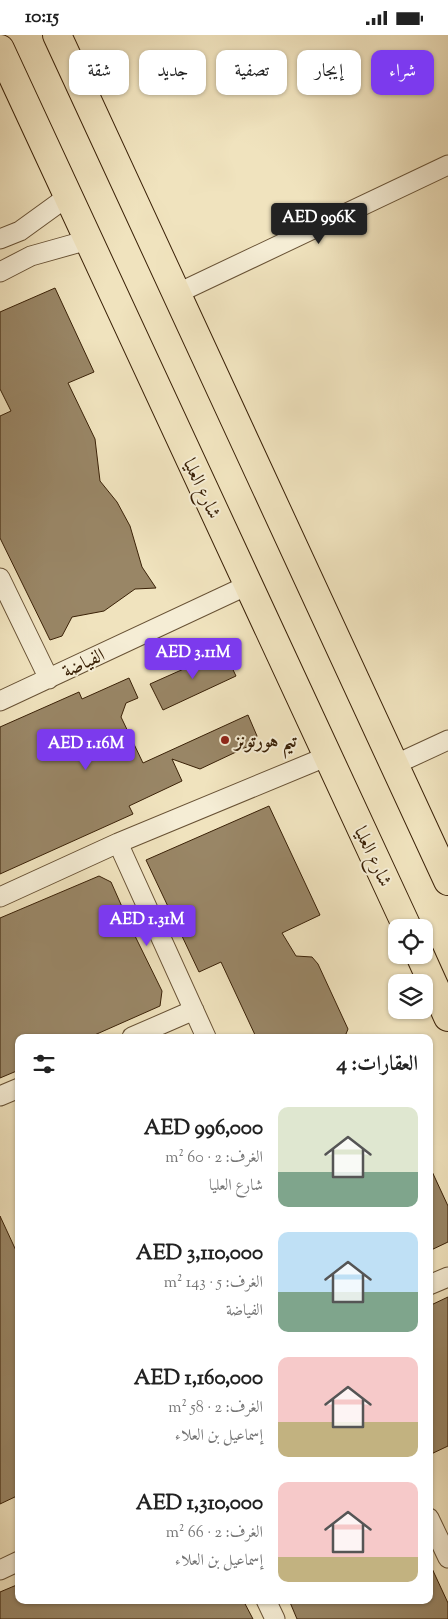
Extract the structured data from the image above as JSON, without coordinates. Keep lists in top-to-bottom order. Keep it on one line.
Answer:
{"streets":{"main road":["شارع العليا"],"street":["الفياضة"]},"crossings":[["شارع العليا","الفياضة"]],"places":["تيم هورتونز"],"page":{"status":"10:15","chip":["شراء","إيجار","تصفية","جديد","شقة"],"price":["AED 996K","AED 3.11M","AED 1.16M","AED 1.31M"],"heading":"العقارات: 4","list":[{"name":"AED 996,000","note":"الغرف: 2 · 60 m² · شارع العليا"},{"name":"AED 3,110,000","note":"الغرف: 5 · 143 m² · الفياضة"},{"name":"AED 1,160,000","note":"الغرف: 2 · 58 m² · إسماعيل بن العلاء"},{"name":"AED 1,310,000","note":"الغرف: 2 · 66 m² · إسماعيل بن العلاء"}]}}
